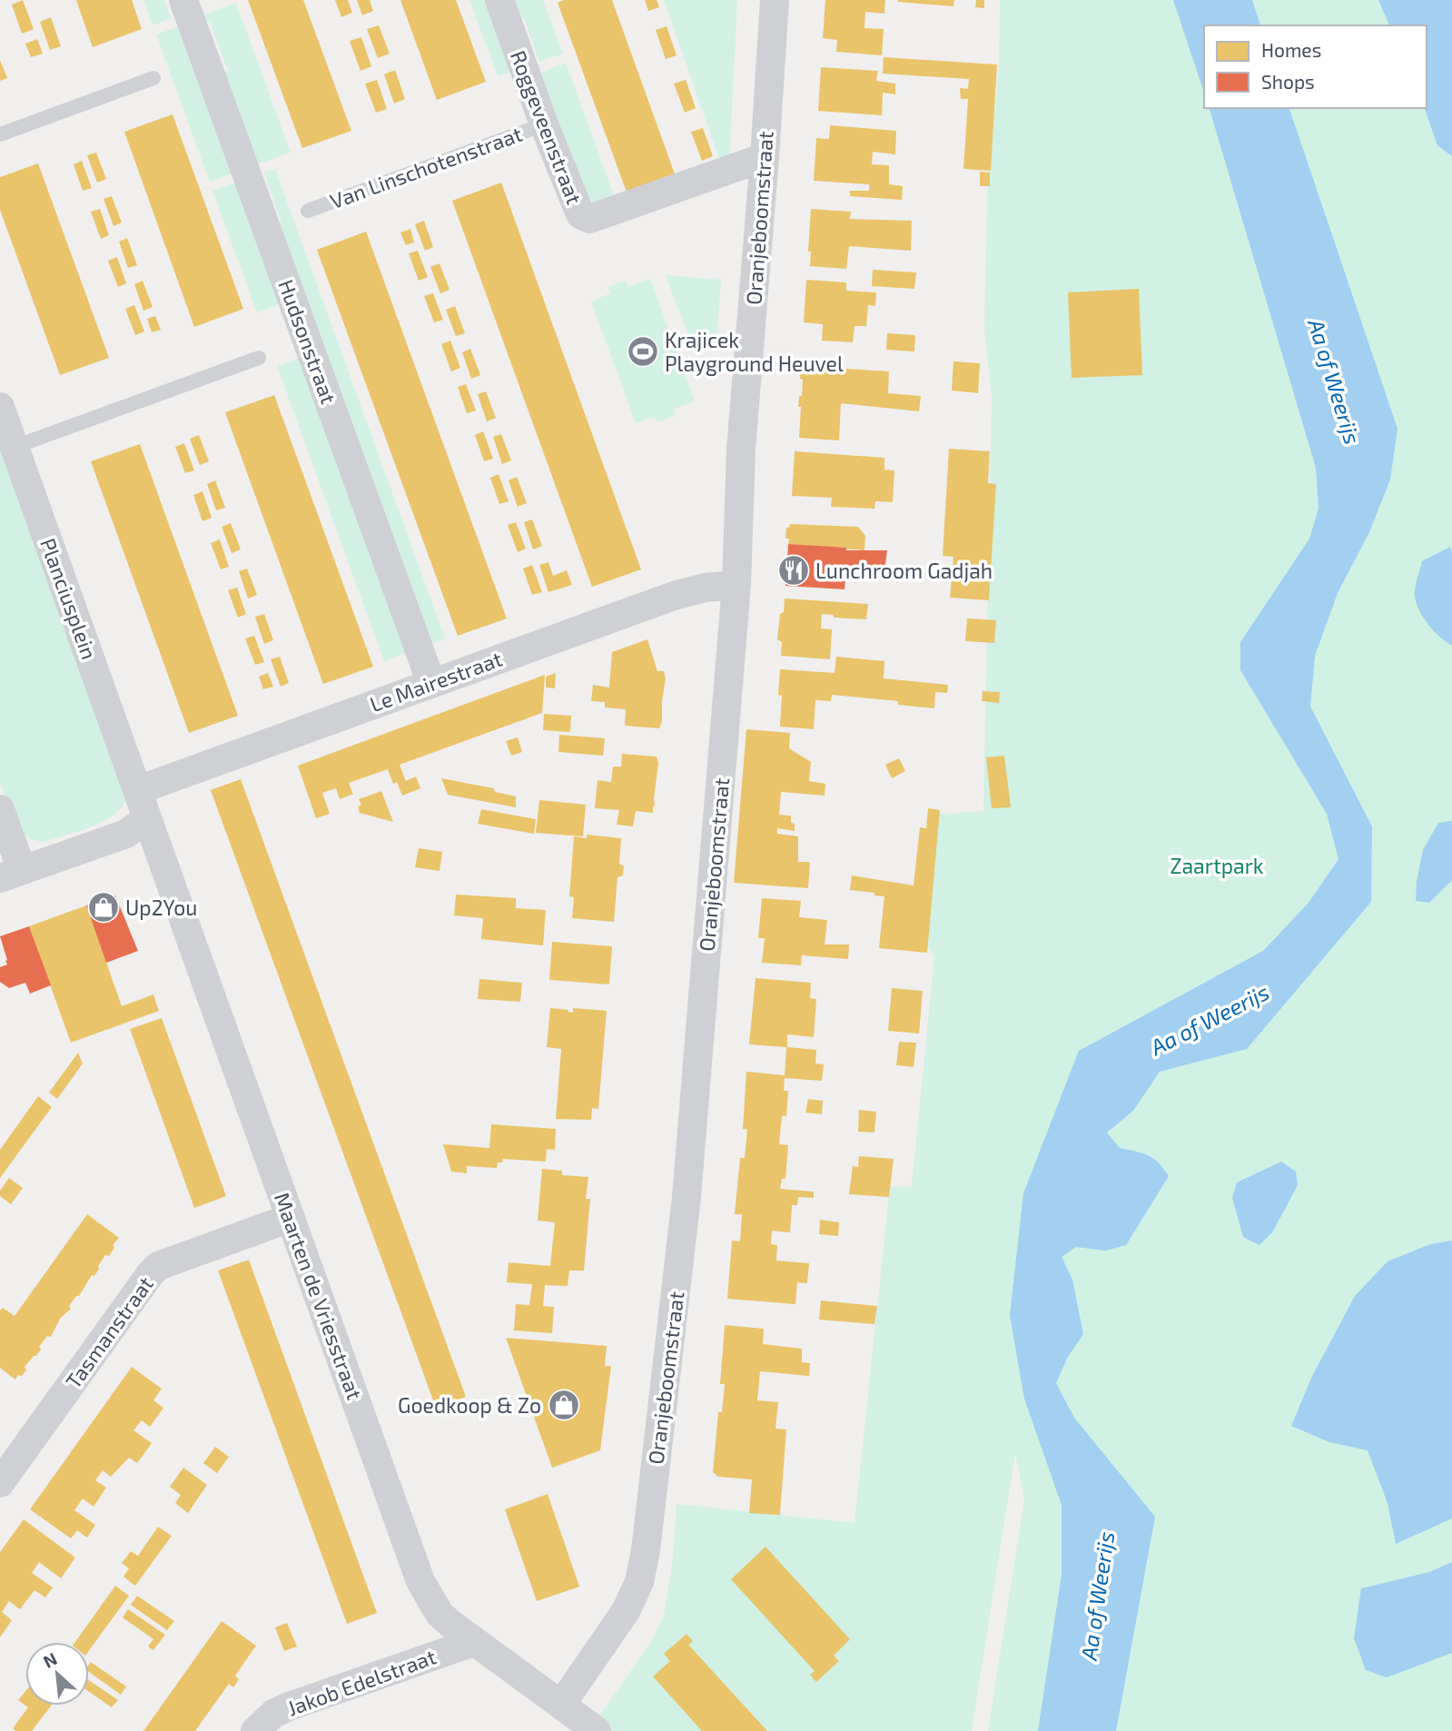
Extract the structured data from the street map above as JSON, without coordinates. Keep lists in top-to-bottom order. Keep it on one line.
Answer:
{"streets":{"street":["Roggeveenstraat","Oranjeboomstraat","Hudsonstraat","Planciusplein","Le Mairestraat","Maarten de Vriesstraat","Tasmanstraat","Jakob Edelstraat"],"lane":["Van Linschotenstraat"]},"crossings":[["Roggeveenstraat","Van Linschotenstraat"],["Roggeveenstraat","Oranjeboomstraat"],["Oranjeboomstraat","Le Mairestraat"],["Oranjeboomstraat","Maarten de Vriesstraat"],["Hudsonstraat","Le Mairestraat"],["Planciusplein","Le Mairestraat"],["Planciusplein","Maarten de Vriesstraat"],["Le Mairestraat","Maarten de Vriesstraat"],["Maarten de Vriesstraat","Tasmanstraat"],["Maarten de Vriesstraat","Jakob Edelstraat"]],"water":["Aa of Weerijs"],"parks":["Zaartpark"],"places":{"sports":["Krajicek Playground Heuvel"],"restaurant":["Lunchroom Gadjah"],"shop":["Up2You","Goedkoop & Zo"]},"legend":["Homes","Shops"],"north":"top left"}
